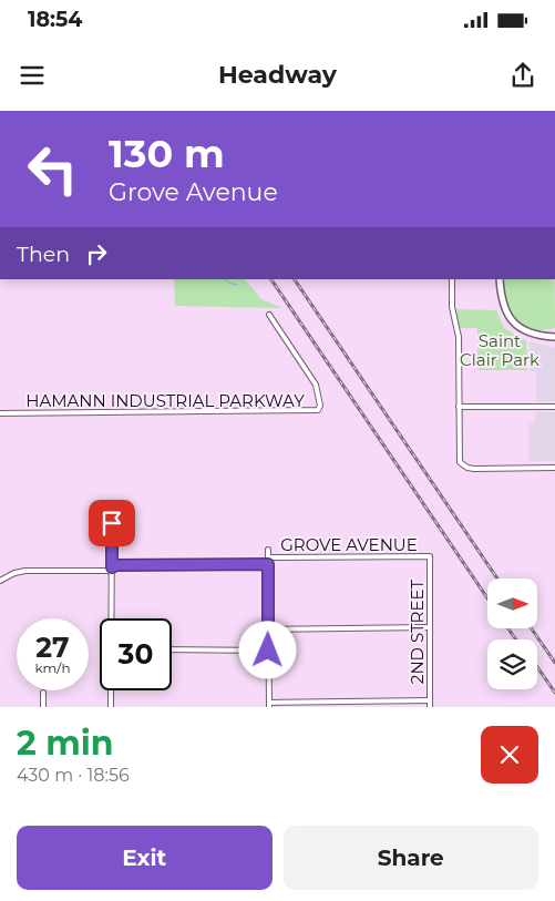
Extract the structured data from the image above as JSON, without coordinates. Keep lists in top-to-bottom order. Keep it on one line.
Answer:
{"streets":{"street":["HAMANN INDUSTRIAL PARKWAY","GROVE AVENUE","2ND STREET"]},"crossings":[["GROVE AVENUE","2ND STREET"]],"parks":["Saint Clair Park"],"north":"right","page":{"status":"18:54","header":"Headway","turn":["130 m","Grove Avenue"],"then":"Then","speed":"27 km/h","limit":"30","heading":["2 min","430 m · 18:56"],"buttons":["Exit","Share"]}}
